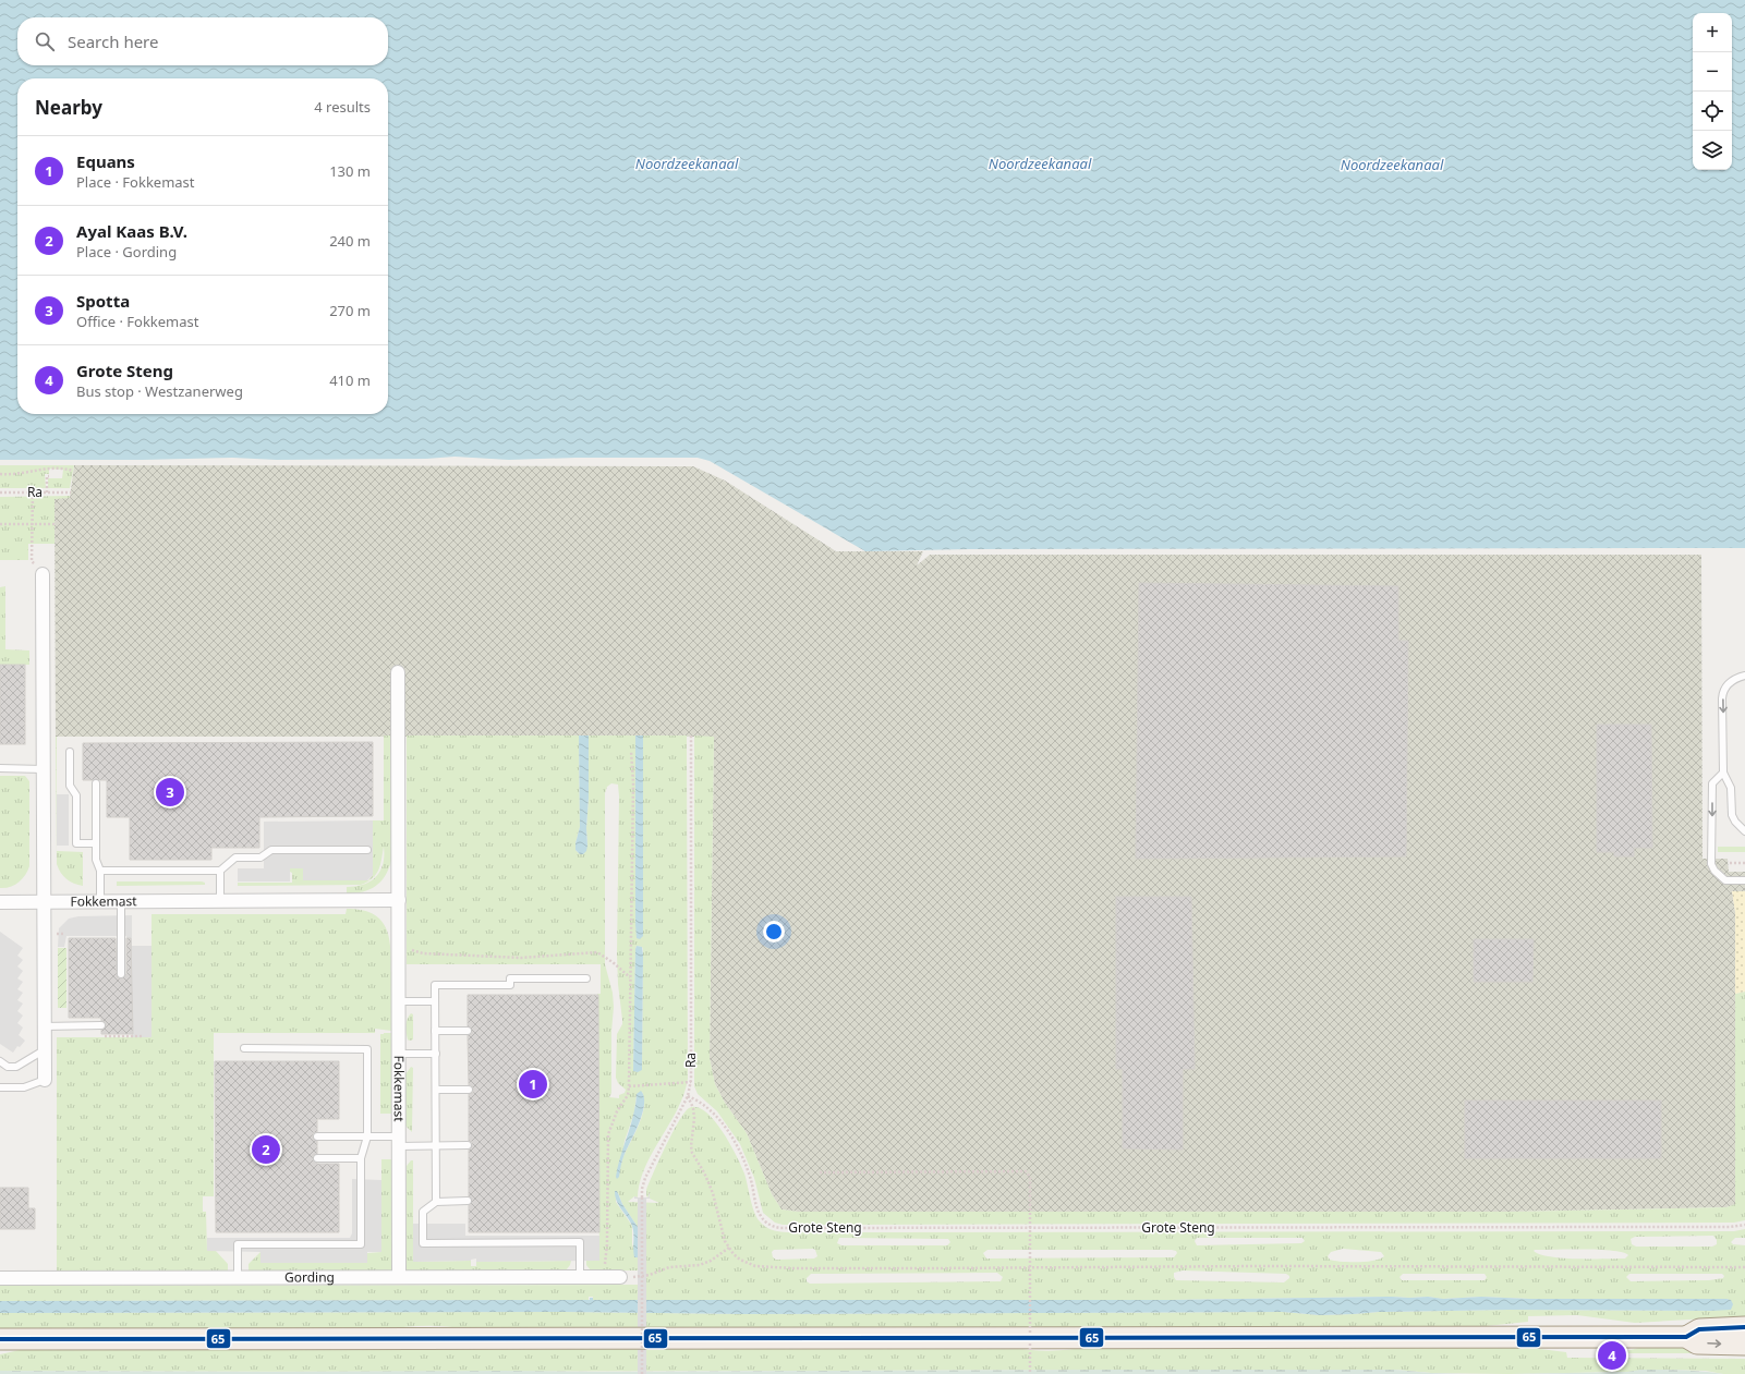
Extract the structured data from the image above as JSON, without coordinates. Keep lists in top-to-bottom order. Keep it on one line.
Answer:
{"streets":{"street":["Fokkemast","Gording"],"path":["Ra","Grote Steng"]},"crossings":[["Ra","Grote Steng"],["Fokkemast","Gording"]],"water":["Noordzeekanaal"],"lines":["transit line 65"],"page":{"map_buttons":["+","−"],"search":"Search here","heading":["Nearby","4 results"],"list":[{"mark":"1","name":"Equans","note":"Place · Fokkemast","value":"130 m"},{"mark":"2","name":"Ayal Kaas B.V.","note":"Place · Gording","value":"240 m"},{"mark":"3","name":"Spotta","note":"Office · Fokkemast","value":"270 m"},{"mark":"4","name":"Grote Steng","note":"Bus stop · Westzanerweg","value":"410 m"}],"pins":["3","1","2","4"]}}
